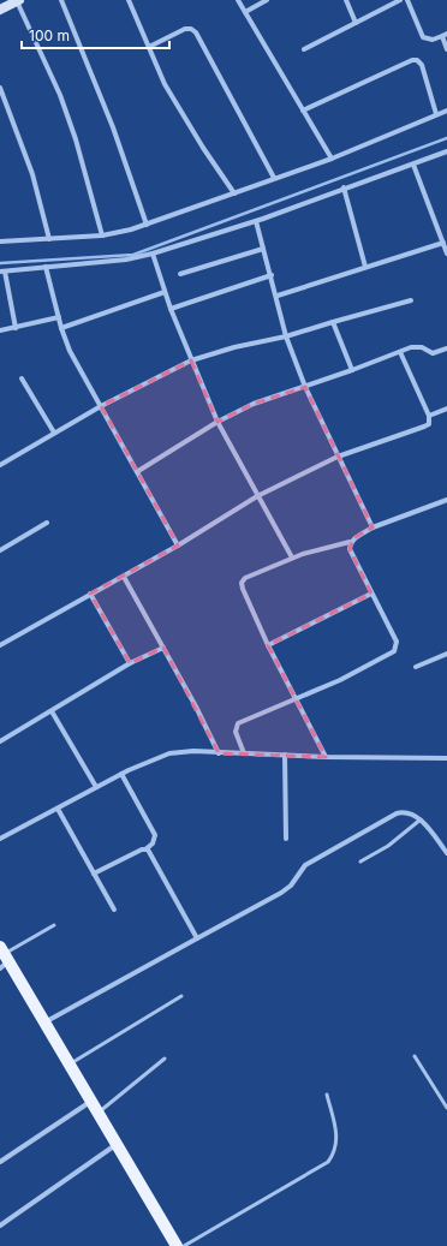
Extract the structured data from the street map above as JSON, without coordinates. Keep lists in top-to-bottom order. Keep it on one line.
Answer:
{"scale_bar":"100 m"}
